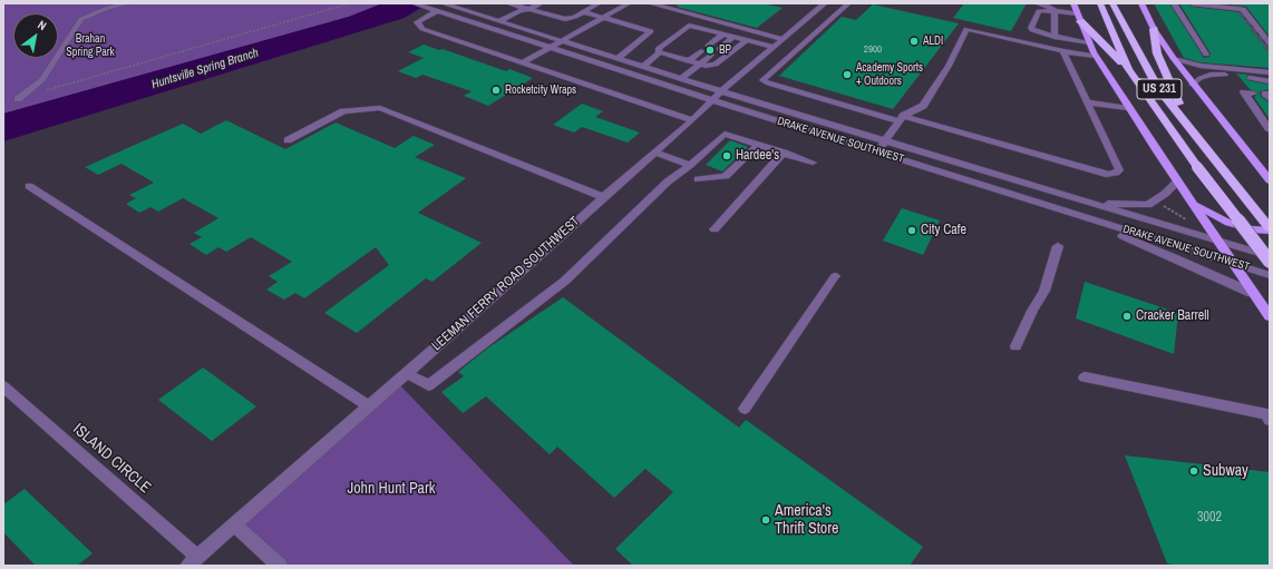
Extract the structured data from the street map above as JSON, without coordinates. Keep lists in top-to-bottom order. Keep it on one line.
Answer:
{"streets":{"highway":["US 231"],"street":["DRAKE AVENUE SOUTHWEST","LEEMAN FERRY ROAD SOUTHWEST","ISLAND CIRCLE"]},"crossings":[["DRAKE AVENUE SOUTHWEST","LEEMAN FERRY ROAD SOUTHWEST"],["LEEMAN FERRY ROAD SOUTHWEST","ISLAND CIRCLE"]],"water":["Huntsville Spring Branch"],"parks":["Brahan Spring Park","John Hunt Park"],"places":["ALDI","BP","Academy Sports + Outdoors","Rocketcity Wraps","Hardee's","City Cafe","Cracker Barrell","Subway","America's Thrift Store"],"house_numbers":["2900","3002"],"north":"top right"}
